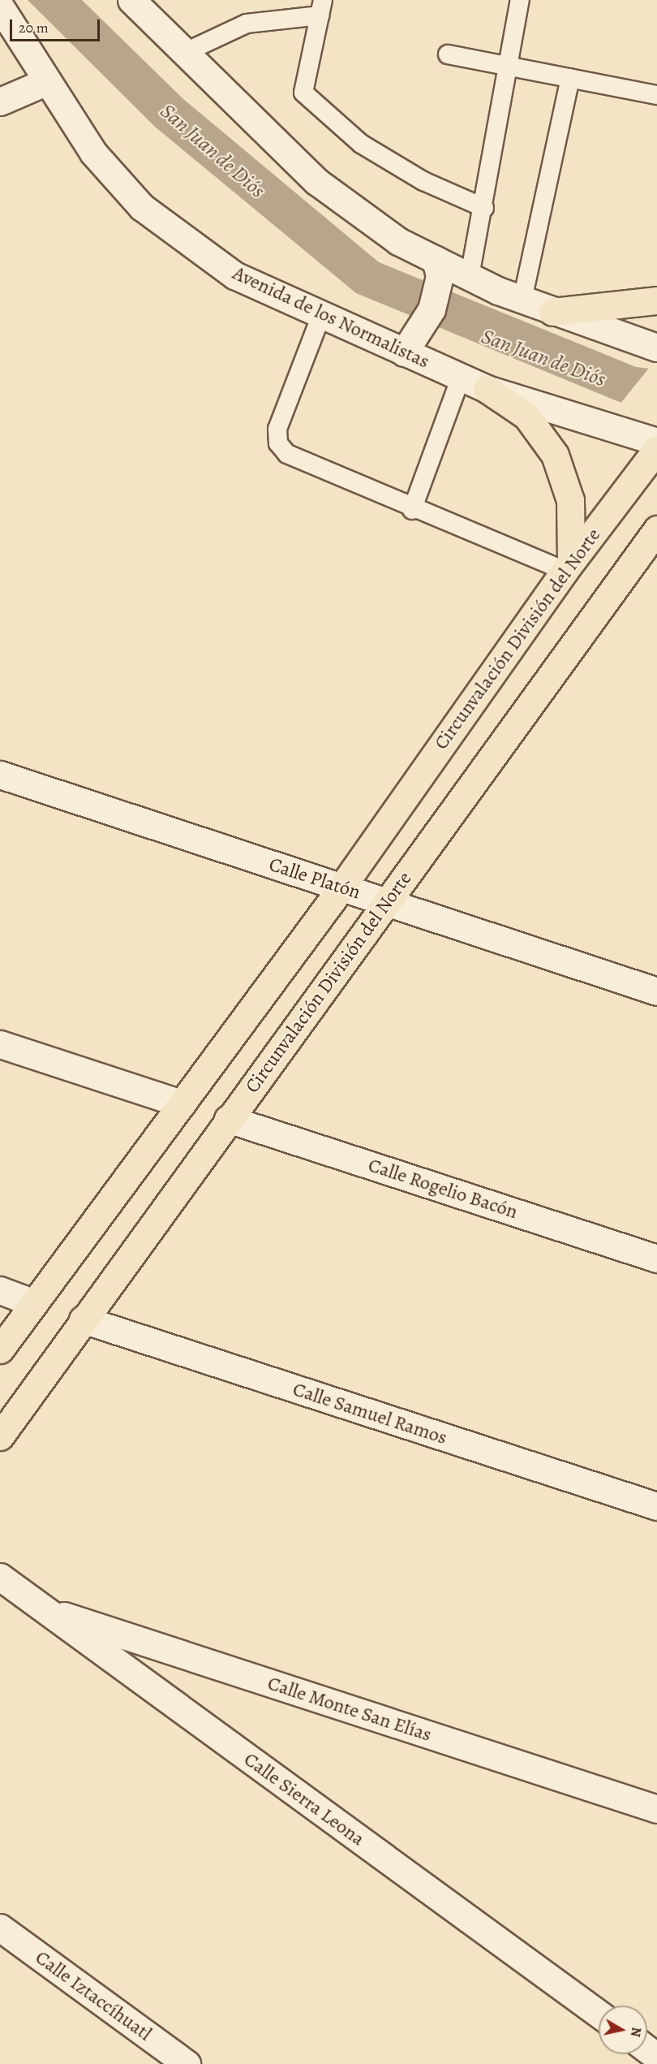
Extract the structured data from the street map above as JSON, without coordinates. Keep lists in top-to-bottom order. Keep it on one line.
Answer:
{"streets":{"main road":["Circunvalación División del Norte"],"street":["Avenida de los Normalistas","Calle Platón","Calle Rogelio Bacón","Calle Samuel Ramos","Calle Monte San Elías","Calle Sierra Leona","Calle Iztaccíhuatl"]},"crossings":[["Circunvalación División del Norte","Calle Platón"],["Circunvalación División del Norte","Calle Rogelio Bacón"],["Circunvalación División del Norte","Calle Samuel Ramos"],["Calle Monte San Elías","Calle Sierra Leona"]],"water":["San Juan de Diós"],"scale_bar":"20 m","north":"right"}
